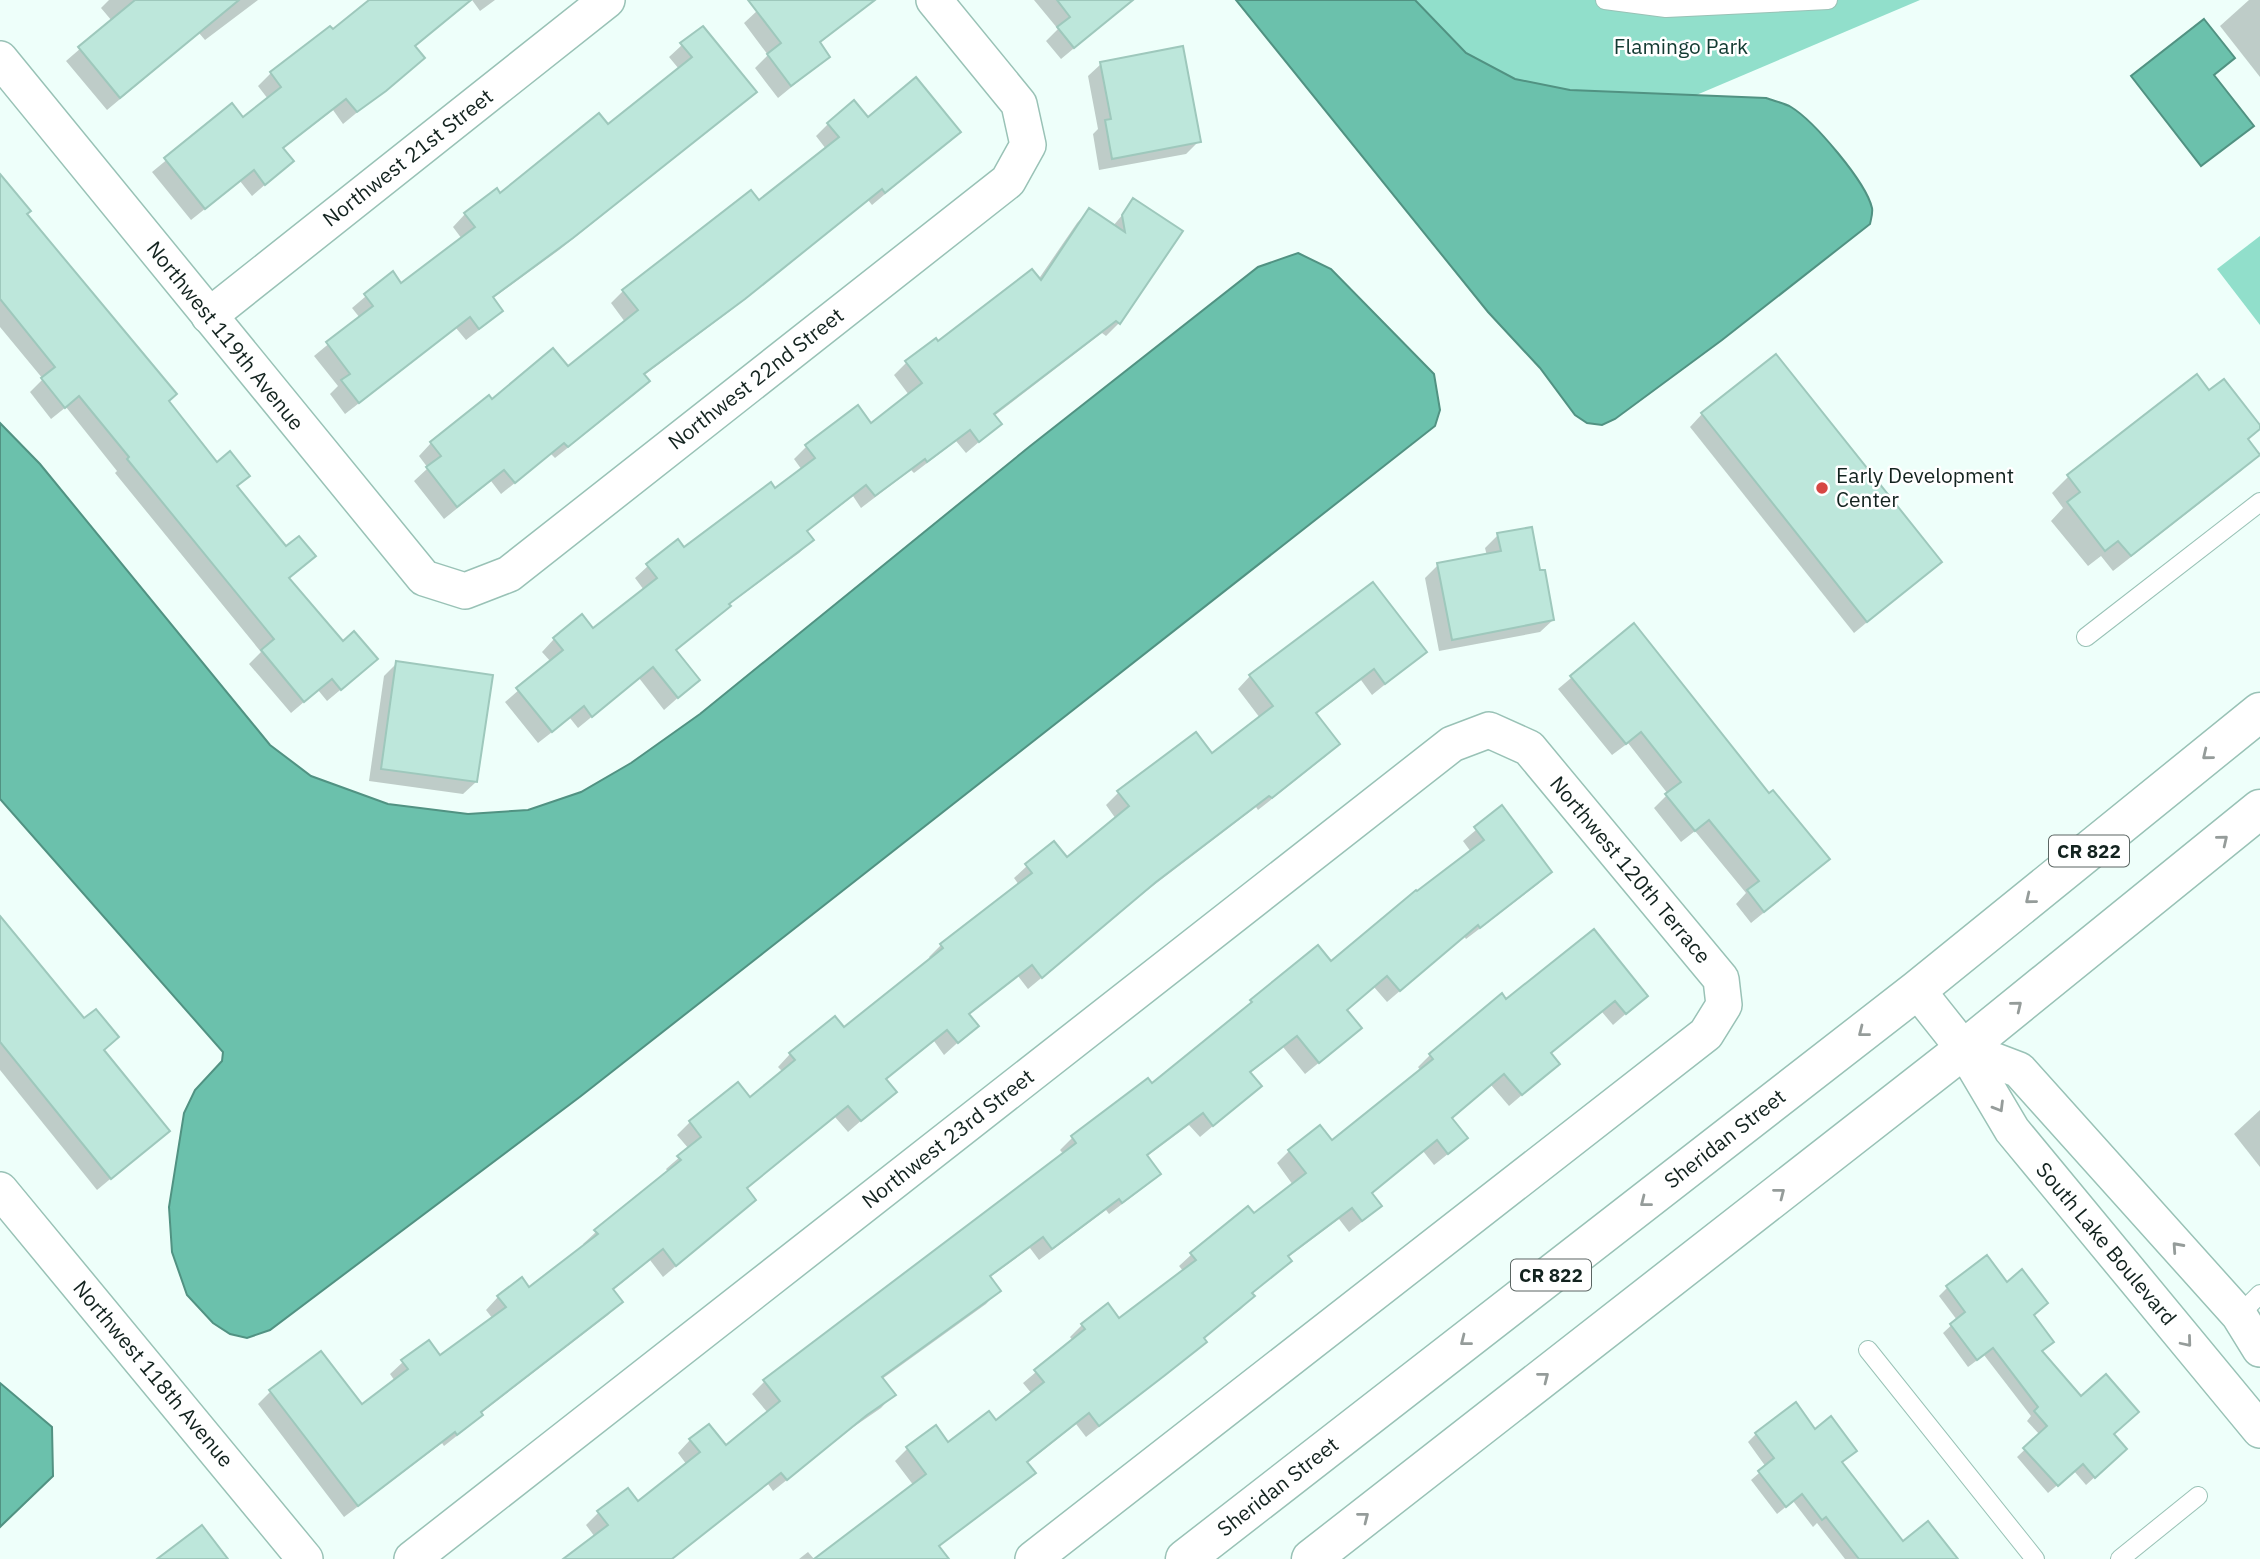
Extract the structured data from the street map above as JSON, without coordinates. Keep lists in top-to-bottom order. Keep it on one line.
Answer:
{"streets":{"main road":["CR 822","Sheridan Street"],"street":["Northwest 21st Street","Northwest 119th Avenue","Northwest 22nd Street","Northwest 120th Terrace","Northwest 23rd Street","South Lake Boulevard","Northwest 118th Avenue"]},"crossings":[["Northwest 21st Street","Northwest 119th Avenue"],["Northwest 119th Avenue","Northwest 22nd Street"],["Northwest 120th Terrace","Northwest 23rd Street"],["Sheridan Street","South Lake Boulevard"]],"parks":["Flamingo Park"],"places":["Early Development Center"]}
